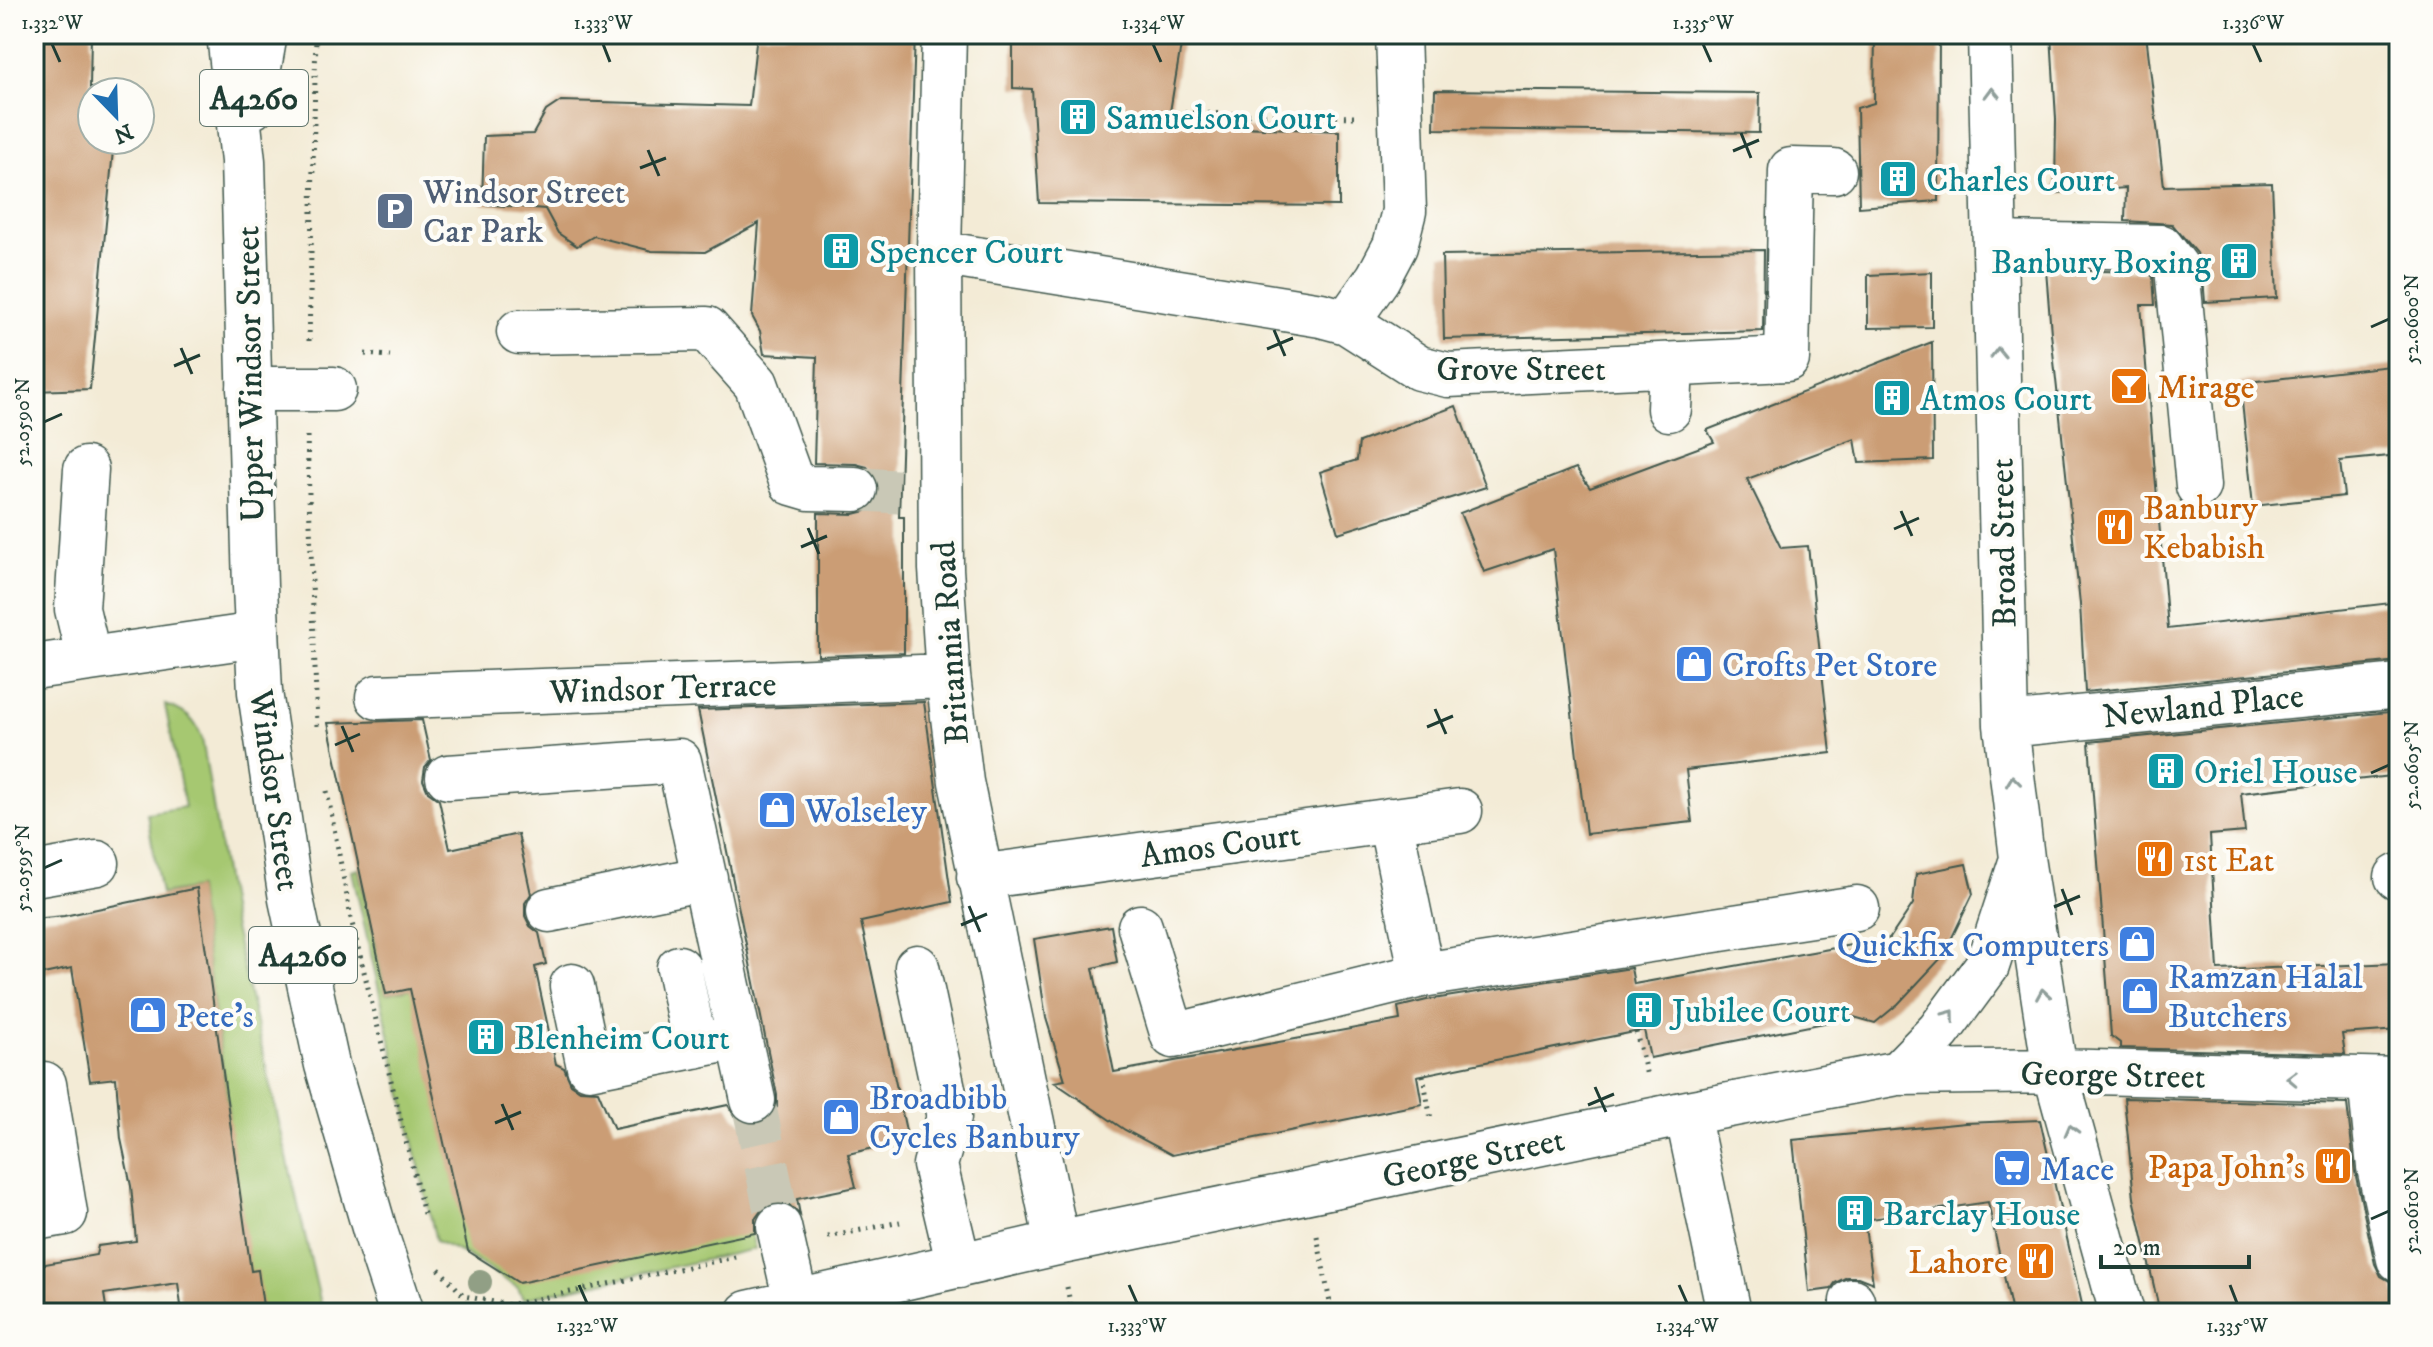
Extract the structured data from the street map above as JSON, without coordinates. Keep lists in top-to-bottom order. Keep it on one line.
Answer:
{"streets":{"street":["A4260","Grove Street","Upper Windsor Street","Broad Street","Britannia Road","Windsor Terrace","Newland Place","Windsor Street","Amos Court","George Street"]},"crossings":[["Grove Street","Britannia Road"],["Upper Windsor Street","Windsor Street"],["Broad Street","Newland Place"],["Broad Street","George Street"],["Britannia Road","Windsor Terrace"],["Britannia Road","Amos Court"],["Britannia Road","George Street"]],"one_way":["Broad Street"],"places":{"building":["Samuelson Court","Charles Court","Spencer Court","Banbury Boxing","Atmos Court","Oriel House","Jubilee Court","Blenheim Court","Barclay House"],"parking":["Windsor Street Car Park"],"bar":["Mirage"],"restaurant":["Banbury Kebabish","1st Eat","Papa John's","Lahore"],"shop":["Crofts Pet Store","Wolseley","Quickfix Computers","Ramzan Halal Butchers","Pete's","Broadbibb Cycles Banbury"],"supermarket":["Mace"]},"scale_bar":"20 m","north":"bottom right","coordinates":["1.332°W","1.333°W","1.334°W","1.335°W","1.336°W","52.0600°N","52.0590°N","52.0605°N","52.0595°N","52.0610°N"]}
